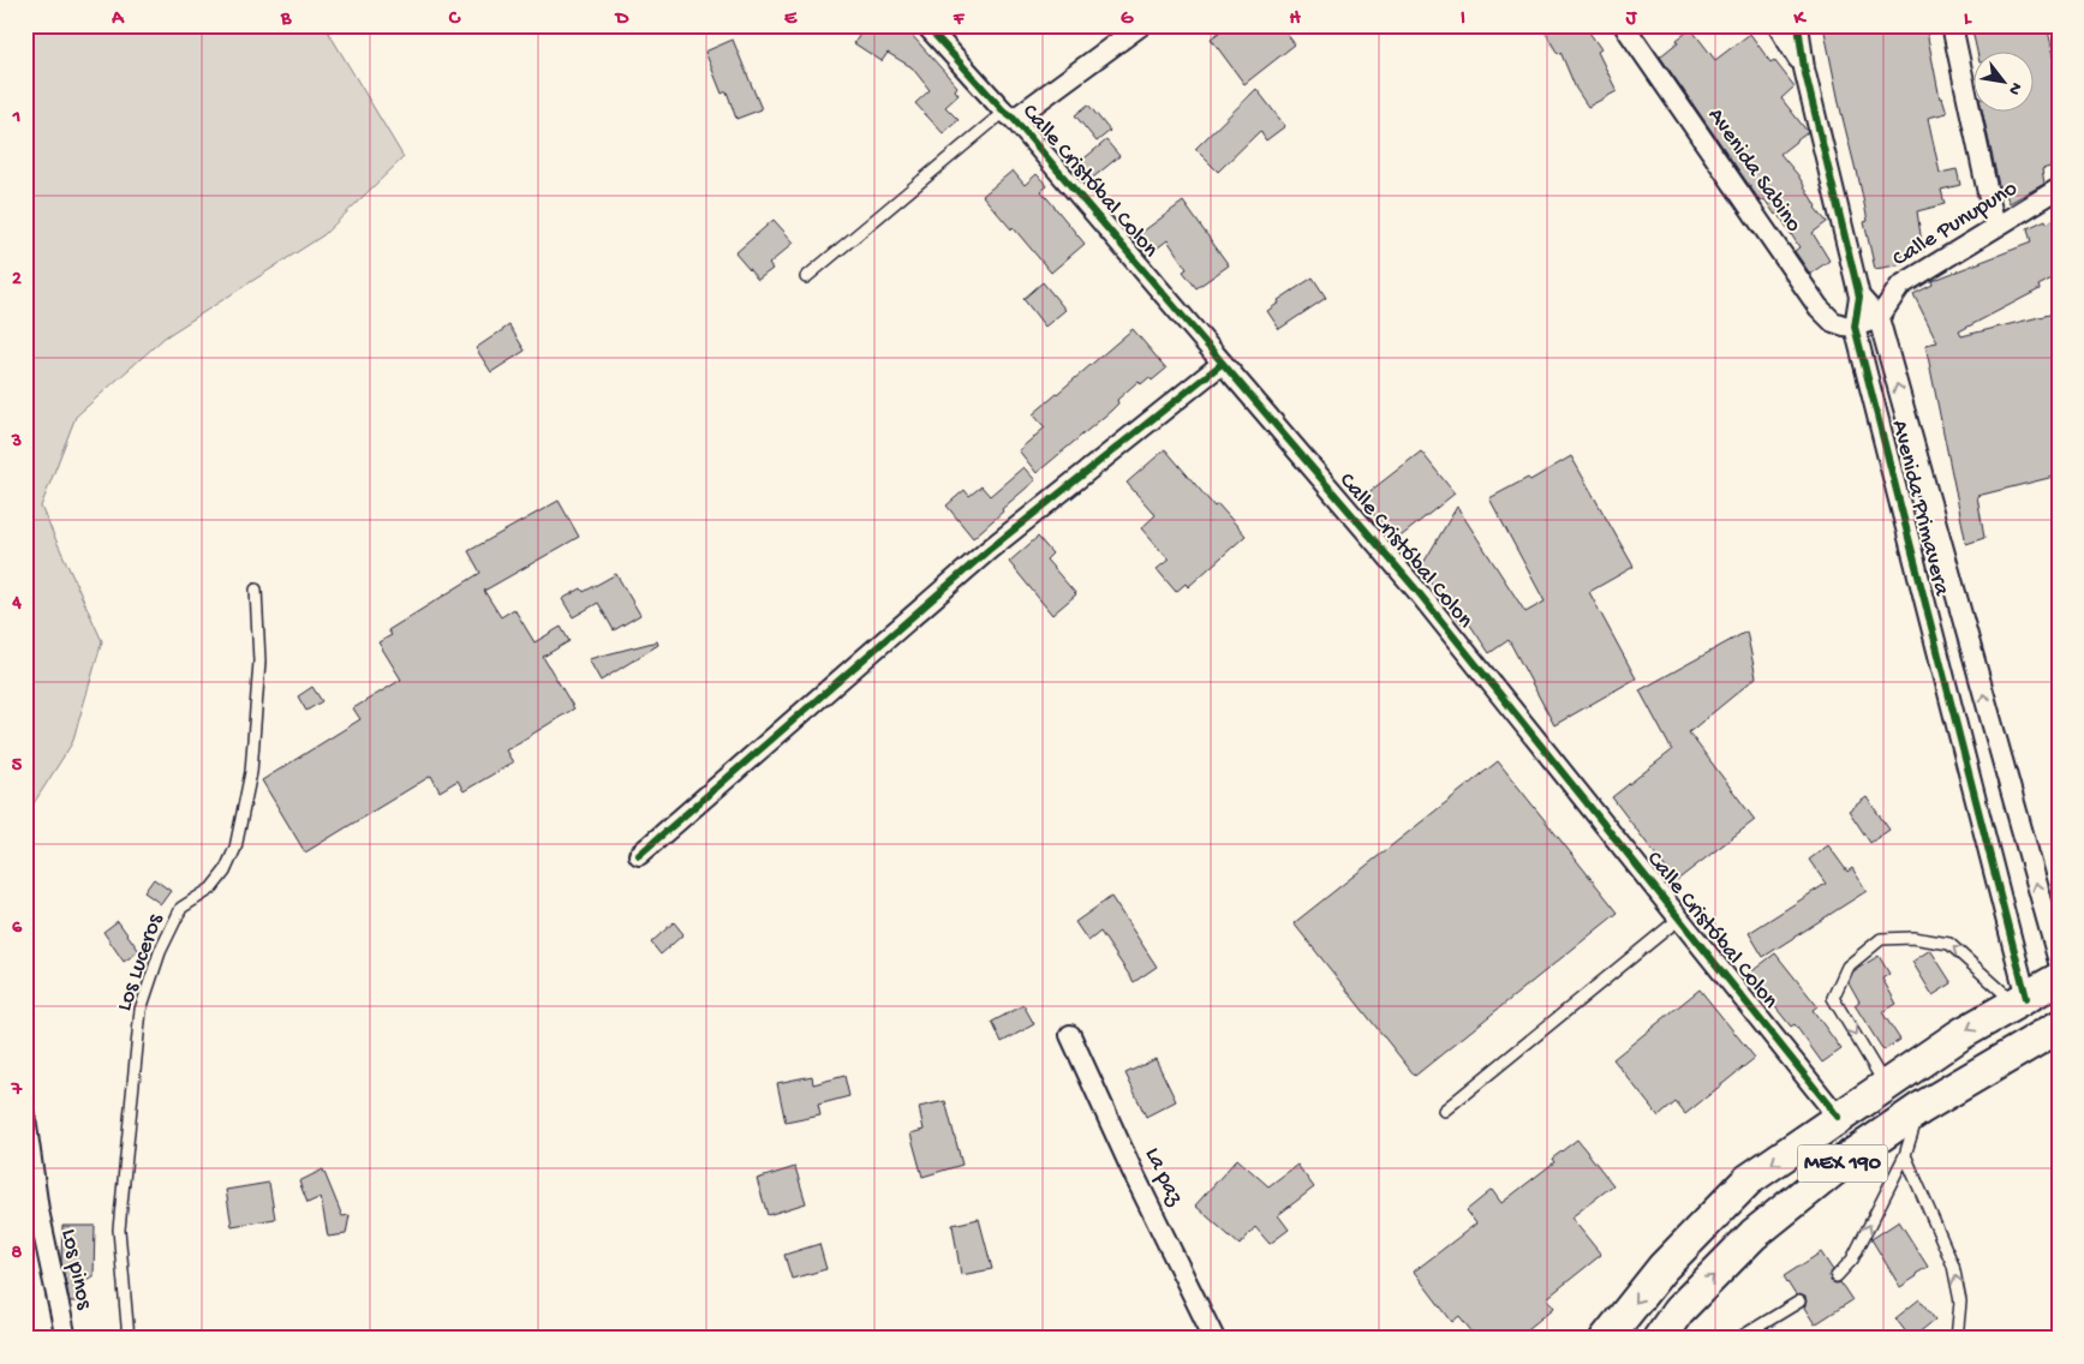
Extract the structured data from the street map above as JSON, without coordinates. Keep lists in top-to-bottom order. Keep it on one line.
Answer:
{"streets":{"main road":["MEX 190"],"street":["Avenida Sabino","Calle Cristóbal Colon","Calle Punupuno","Avenida Primavera","La paz","Los pinos"],"lane":["Los Luceros"]},"crossings":[["Avenida Sabino","Avenida Primavera"],["Calle Cristóbal Colon","MEX 190"],["Calle Punupuno","Avenida Primavera"],["Avenida Primavera","MEX 190"]],"north":"bottom right","grid":{"columns":["A","B","C","D","E","F","G","H","I","J","K","L"],"rows":["1","2","3","4","5","6","7","8"]}}
